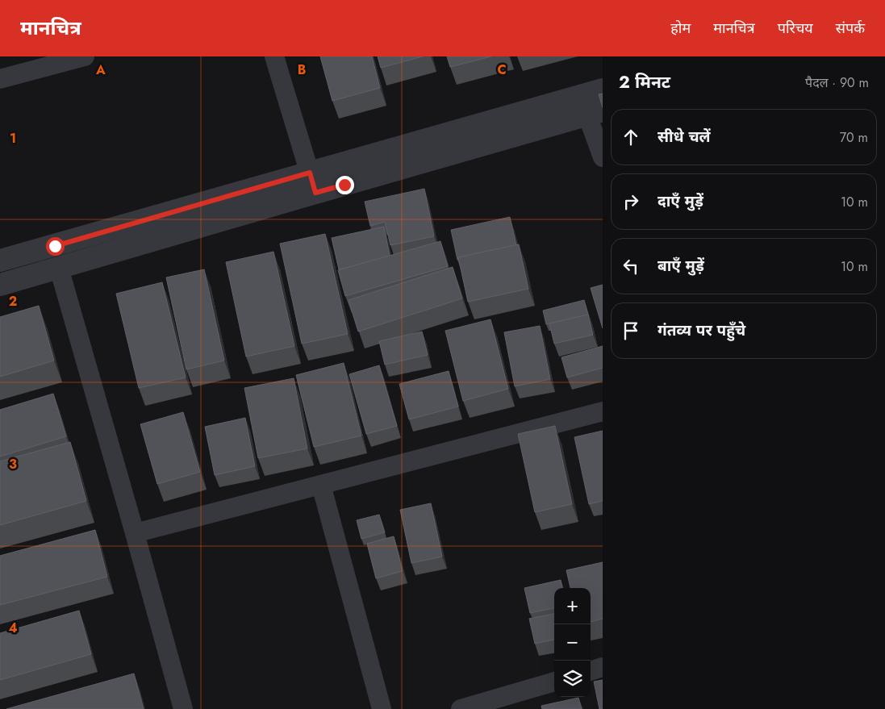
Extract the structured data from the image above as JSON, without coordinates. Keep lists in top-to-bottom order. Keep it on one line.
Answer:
{"page":{"header":"मानचित्र","nav":["होम","मानचित्र","परिचय","संपर्क"],"heading":["2 मिनट","पैदल · 90 m"],"list":[["सीधे चलें","70 m"],["दाएँ मुड़ें","10 m"],["बाएँ मुड़ें","10 m"],"गंतव्य पर पहुँचे"],"map_buttons":["+","−"]},"grid":{"columns":["A","B","C"],"rows":["1","2","3","4"]}}
